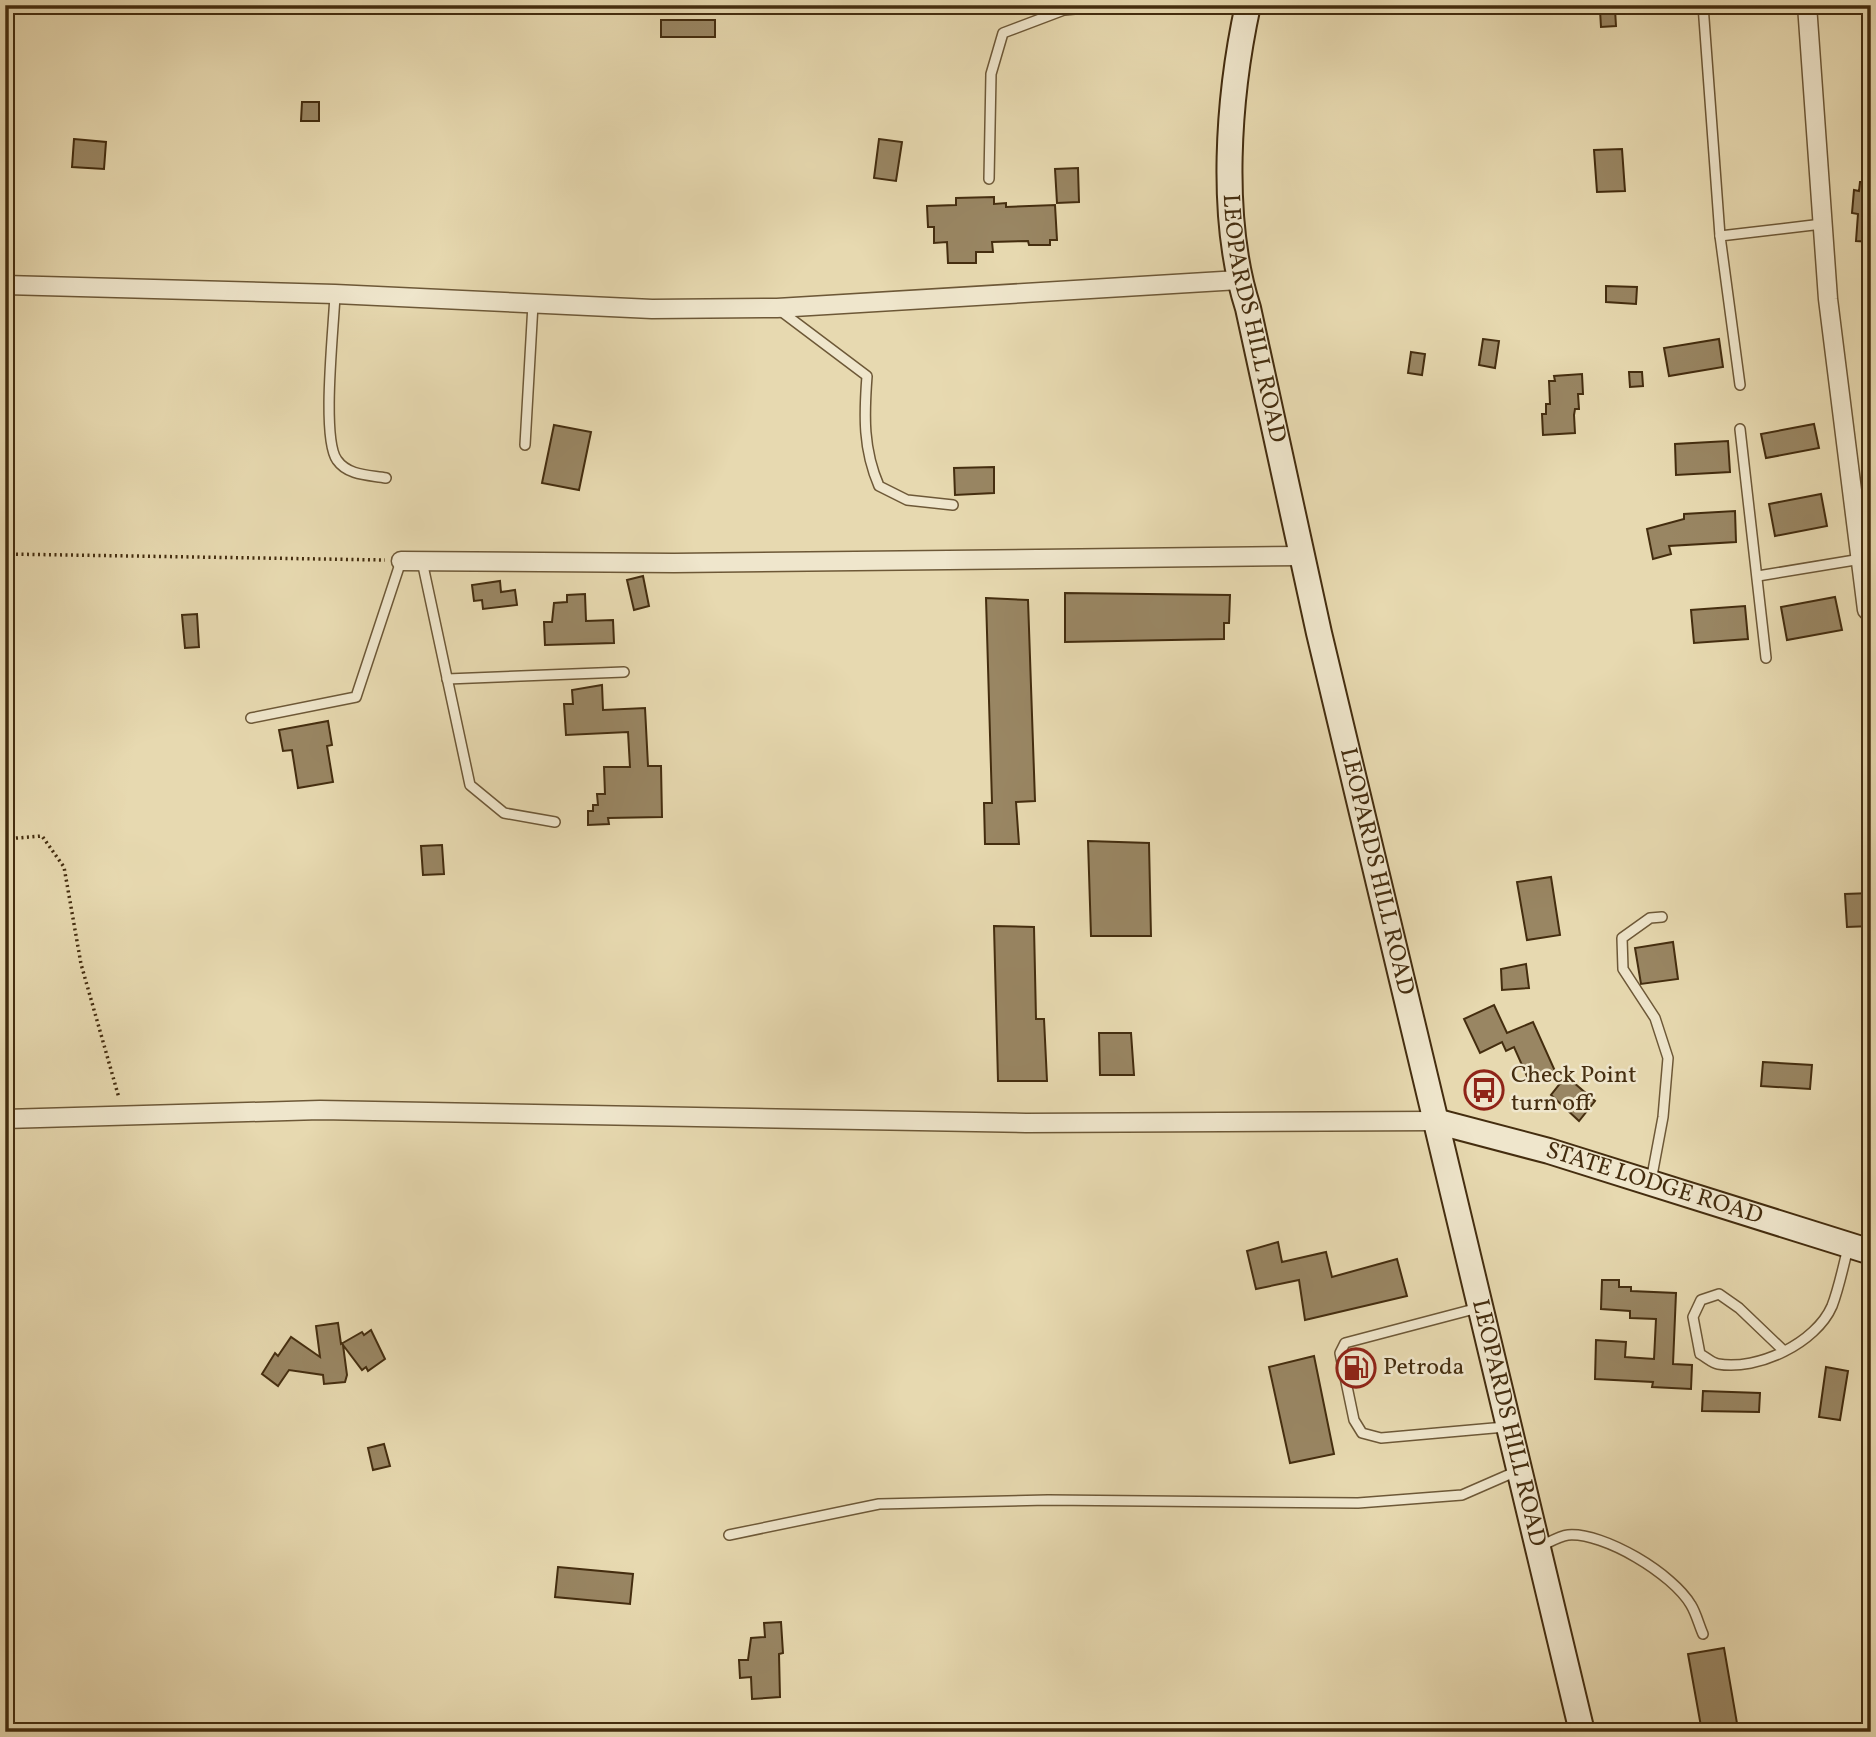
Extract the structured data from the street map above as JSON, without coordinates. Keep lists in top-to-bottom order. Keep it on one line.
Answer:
{"streets":{"main road":["LEOPARDS HILL ROAD","STATE LODGE ROAD"]},"crossings":[["LEOPARDS HILL ROAD","STATE LODGE ROAD"]],"places":{"bus stop":["Check Point turn off"],"fuel station":["Petroda"]}}
